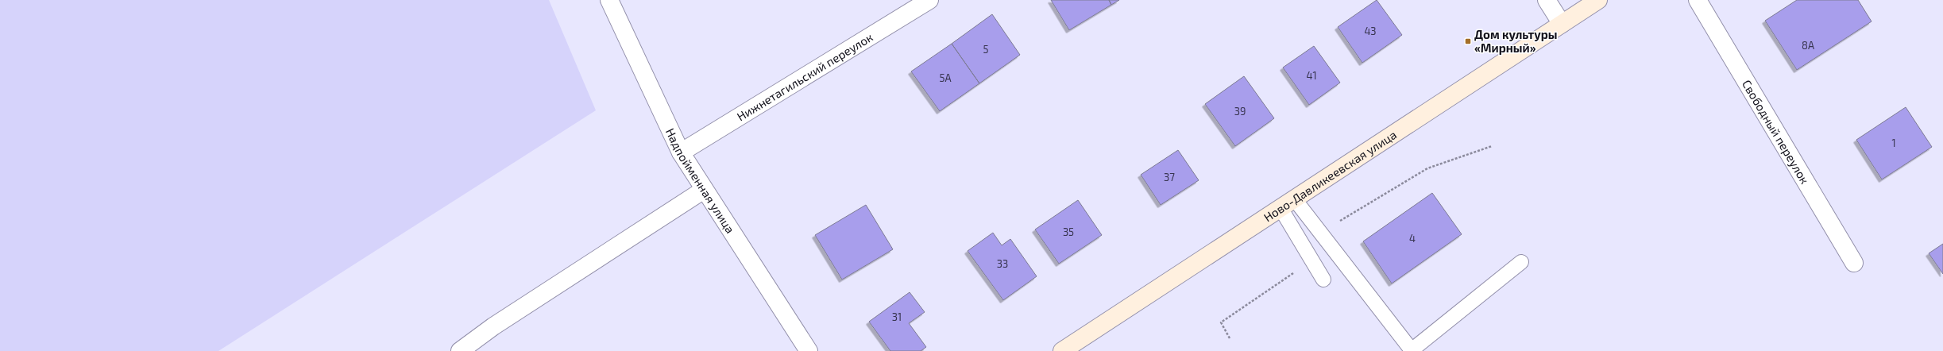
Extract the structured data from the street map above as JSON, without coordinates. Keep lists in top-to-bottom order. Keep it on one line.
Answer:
{"streets":{"street":["Нижнетагильский переулок","Свободный переулок","Ново-Давликеевская улица","Надпойменная улица"]},"crossings":[["Нижнетагильский переулок","Надпойменная улица"]],"places":{"transit":["Дом культуры «Мирный»"]},"house_numbers":["43","8А","5","41","5А","39","1","37","35","4","33","31"]}
